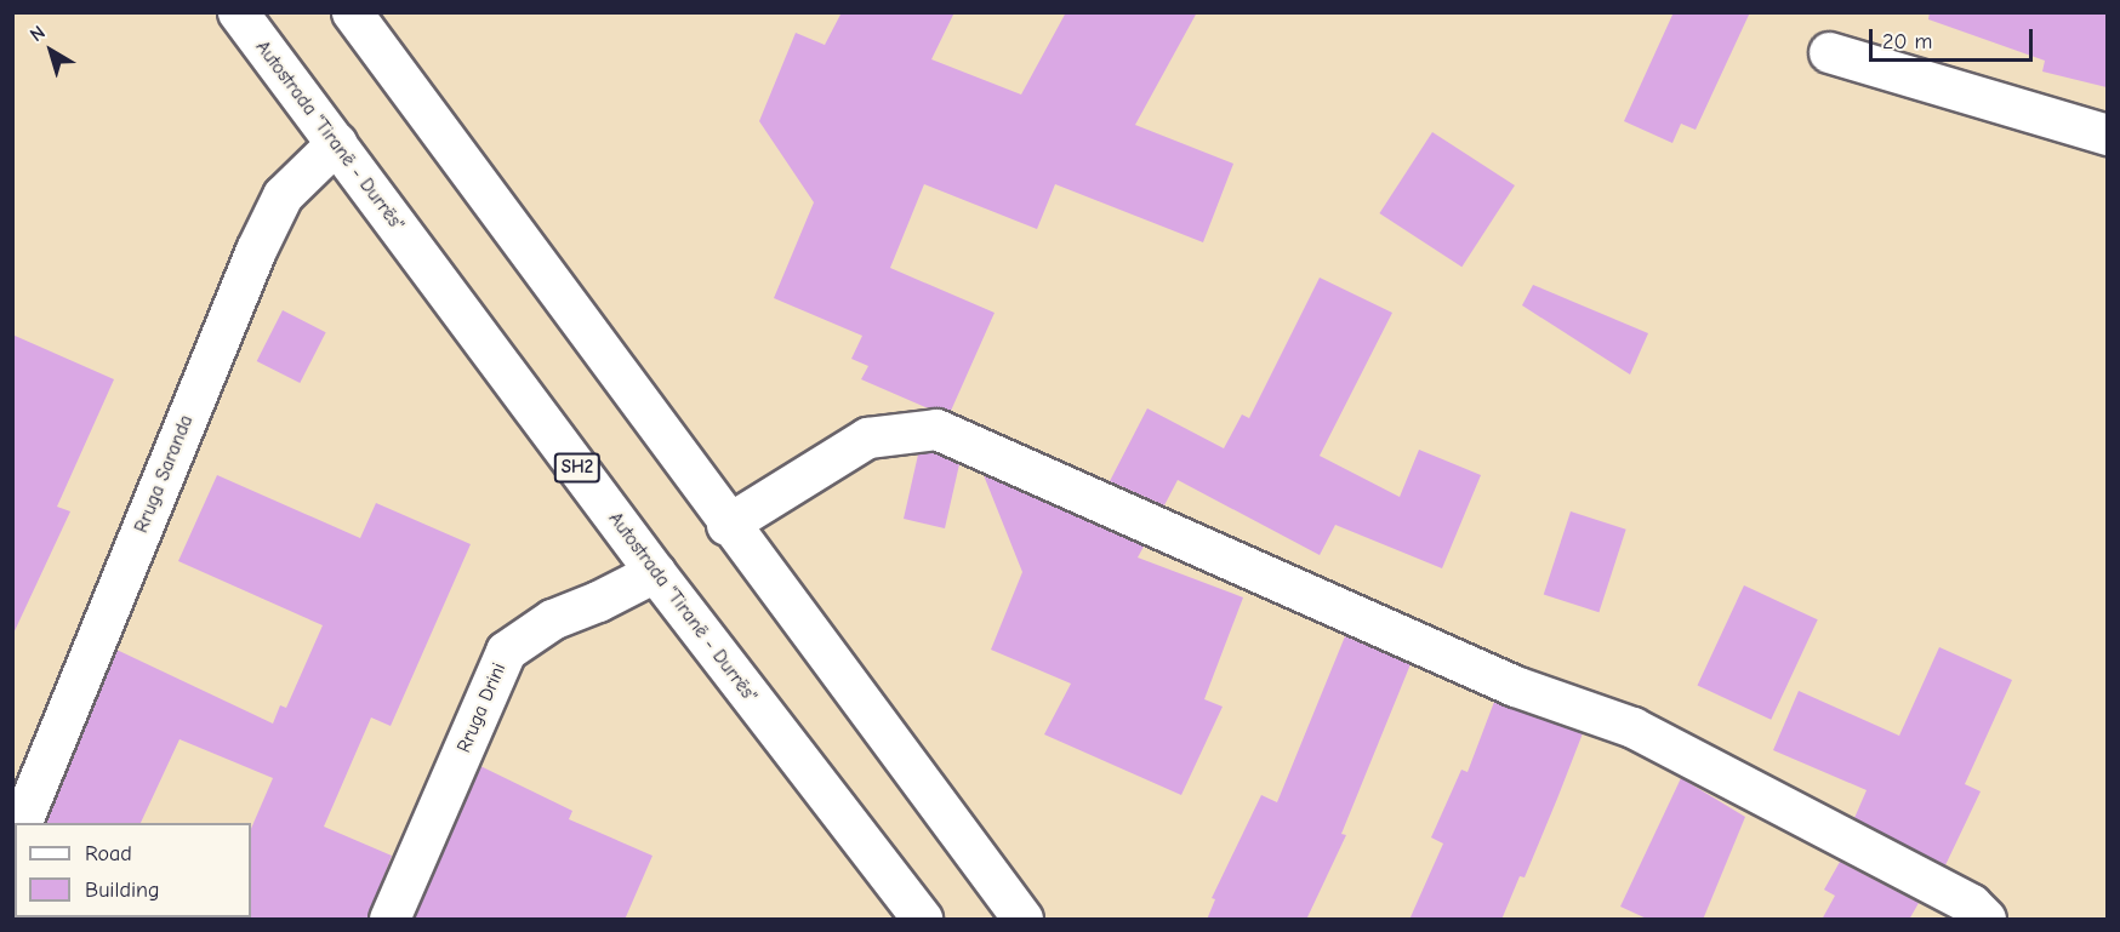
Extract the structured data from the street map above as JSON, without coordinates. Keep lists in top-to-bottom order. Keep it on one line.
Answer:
{"streets":{"main road":["Autostrada \"Tiranë - Durrës\"","SH2","Rruga Saranda","Rruga Drini"]},"crossings":[["Autostrada \"Tiranë - Durrës\"","Rruga Saranda"],["Autostrada \"Tiranë - Durrës\"","Rruga Drini"]],"legend":["Road","Building"],"scale_bar":"20 m","north":"top left"}
